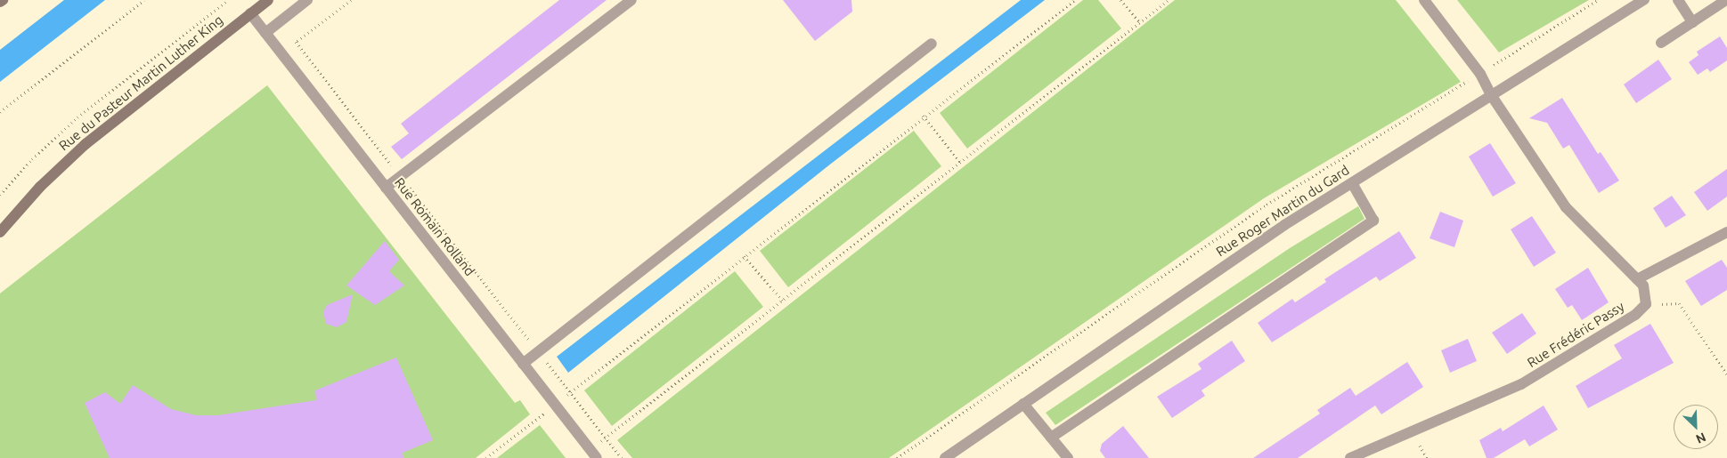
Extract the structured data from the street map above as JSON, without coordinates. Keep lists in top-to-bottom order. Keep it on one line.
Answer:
{"streets":{"street":["Rue du Pasteur Martin Luther King","Rue Roger Martin du Gard","Rue Romain Rolland","Rue Frédéric Passy"]},"crossings":[["Rue du Pasteur Martin Luther King","Rue Romain Rolland"],["Rue Roger Martin du Gard","Rue Frédéric Passy"]],"north":"bottom right"}
